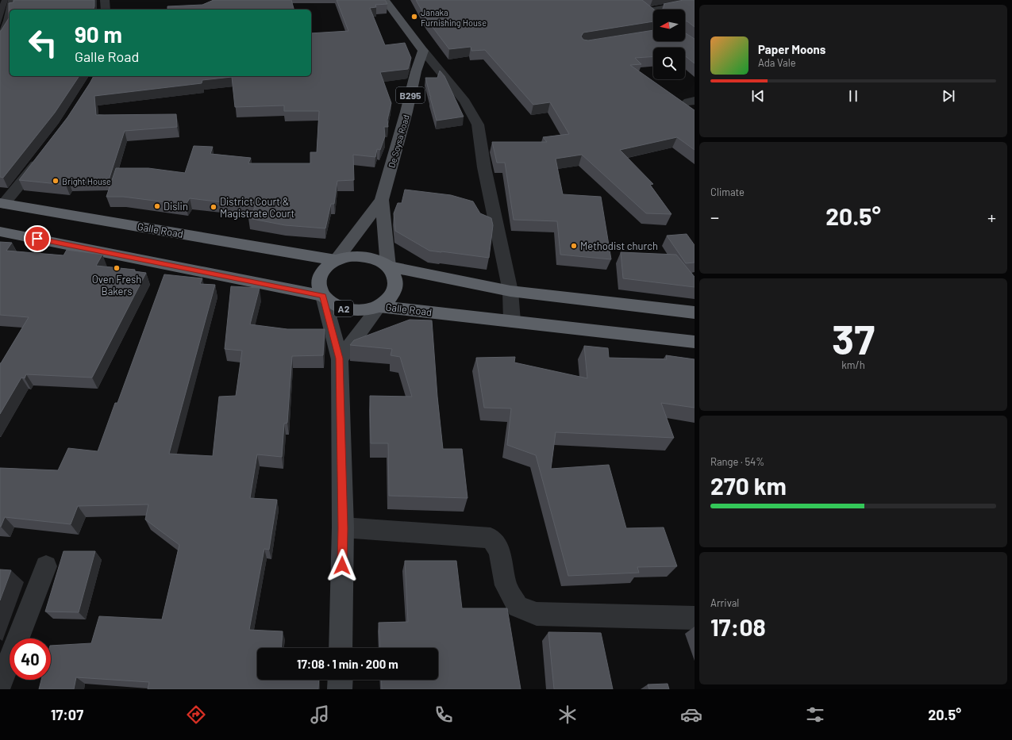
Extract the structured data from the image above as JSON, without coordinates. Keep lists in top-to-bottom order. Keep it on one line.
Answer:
{"streets":{"highway":["B295","De Soysa Road","Galle Road","A2"]},"crossings":[["De Soysa Road","Galle Road"]],"places":["Janaka Furnishing House","Bright House","Dislin","District Court & Magistrate Court","Methodist church","Oven Fresh Bakers"],"north":"left","page":{"turn":["90 m","Galle Road"],"song":["Paper Moons","Ada Vale"],"tile":["Climate",["37","km/h"],["Range · 54%","270 km"],["Arrival","17:08"]],"heat":["−","20.5°","+"],"limit":"40","trip":"17:08 · 1 min · 200 m","tabs":["17:07","20.5°"]}}
